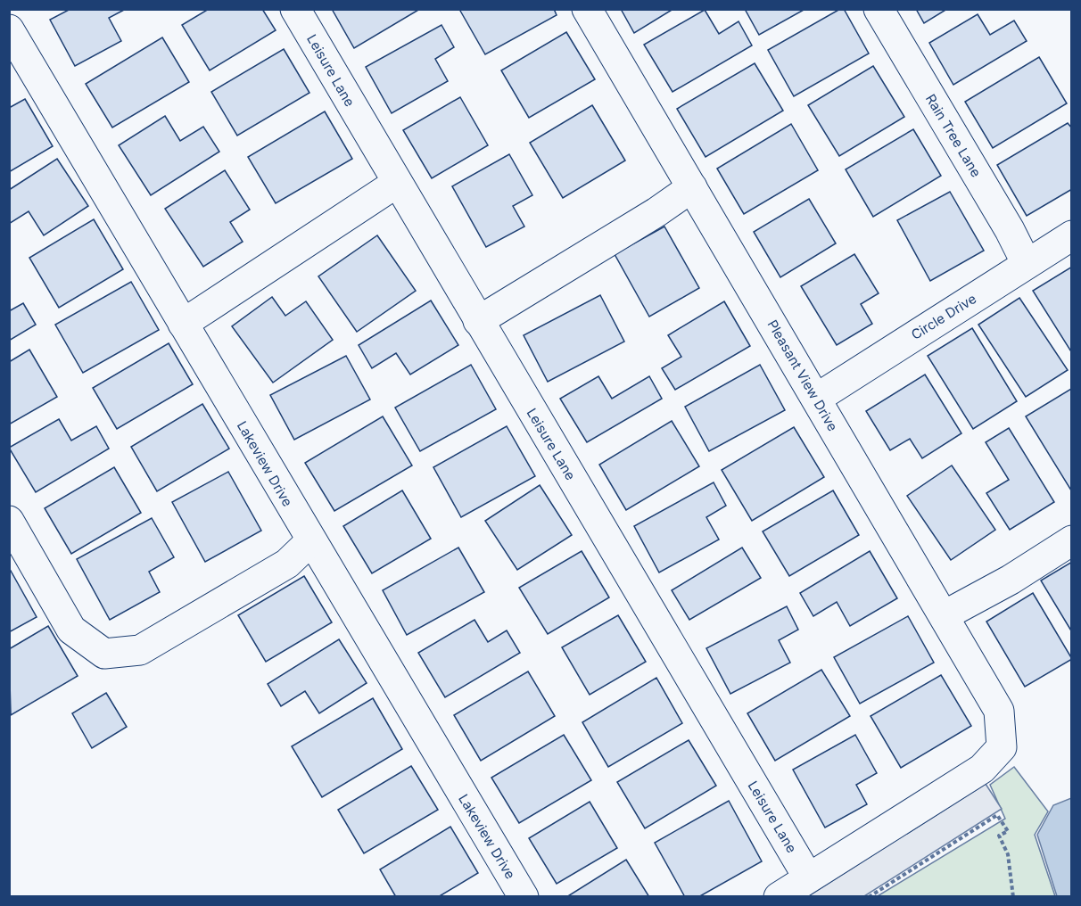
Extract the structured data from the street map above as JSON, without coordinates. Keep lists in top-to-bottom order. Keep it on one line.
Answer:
{"streets":{"street":["Leisure Lane","Rain Tree Lane","Circle Drive","Pleasant View Drive","Lakeview Drive"]},"crossings":[["Leisure Lane","Pleasant View Drive"],["Rain Tree Lane","Circle Drive"],["Circle Drive","Pleasant View Drive"]]}
